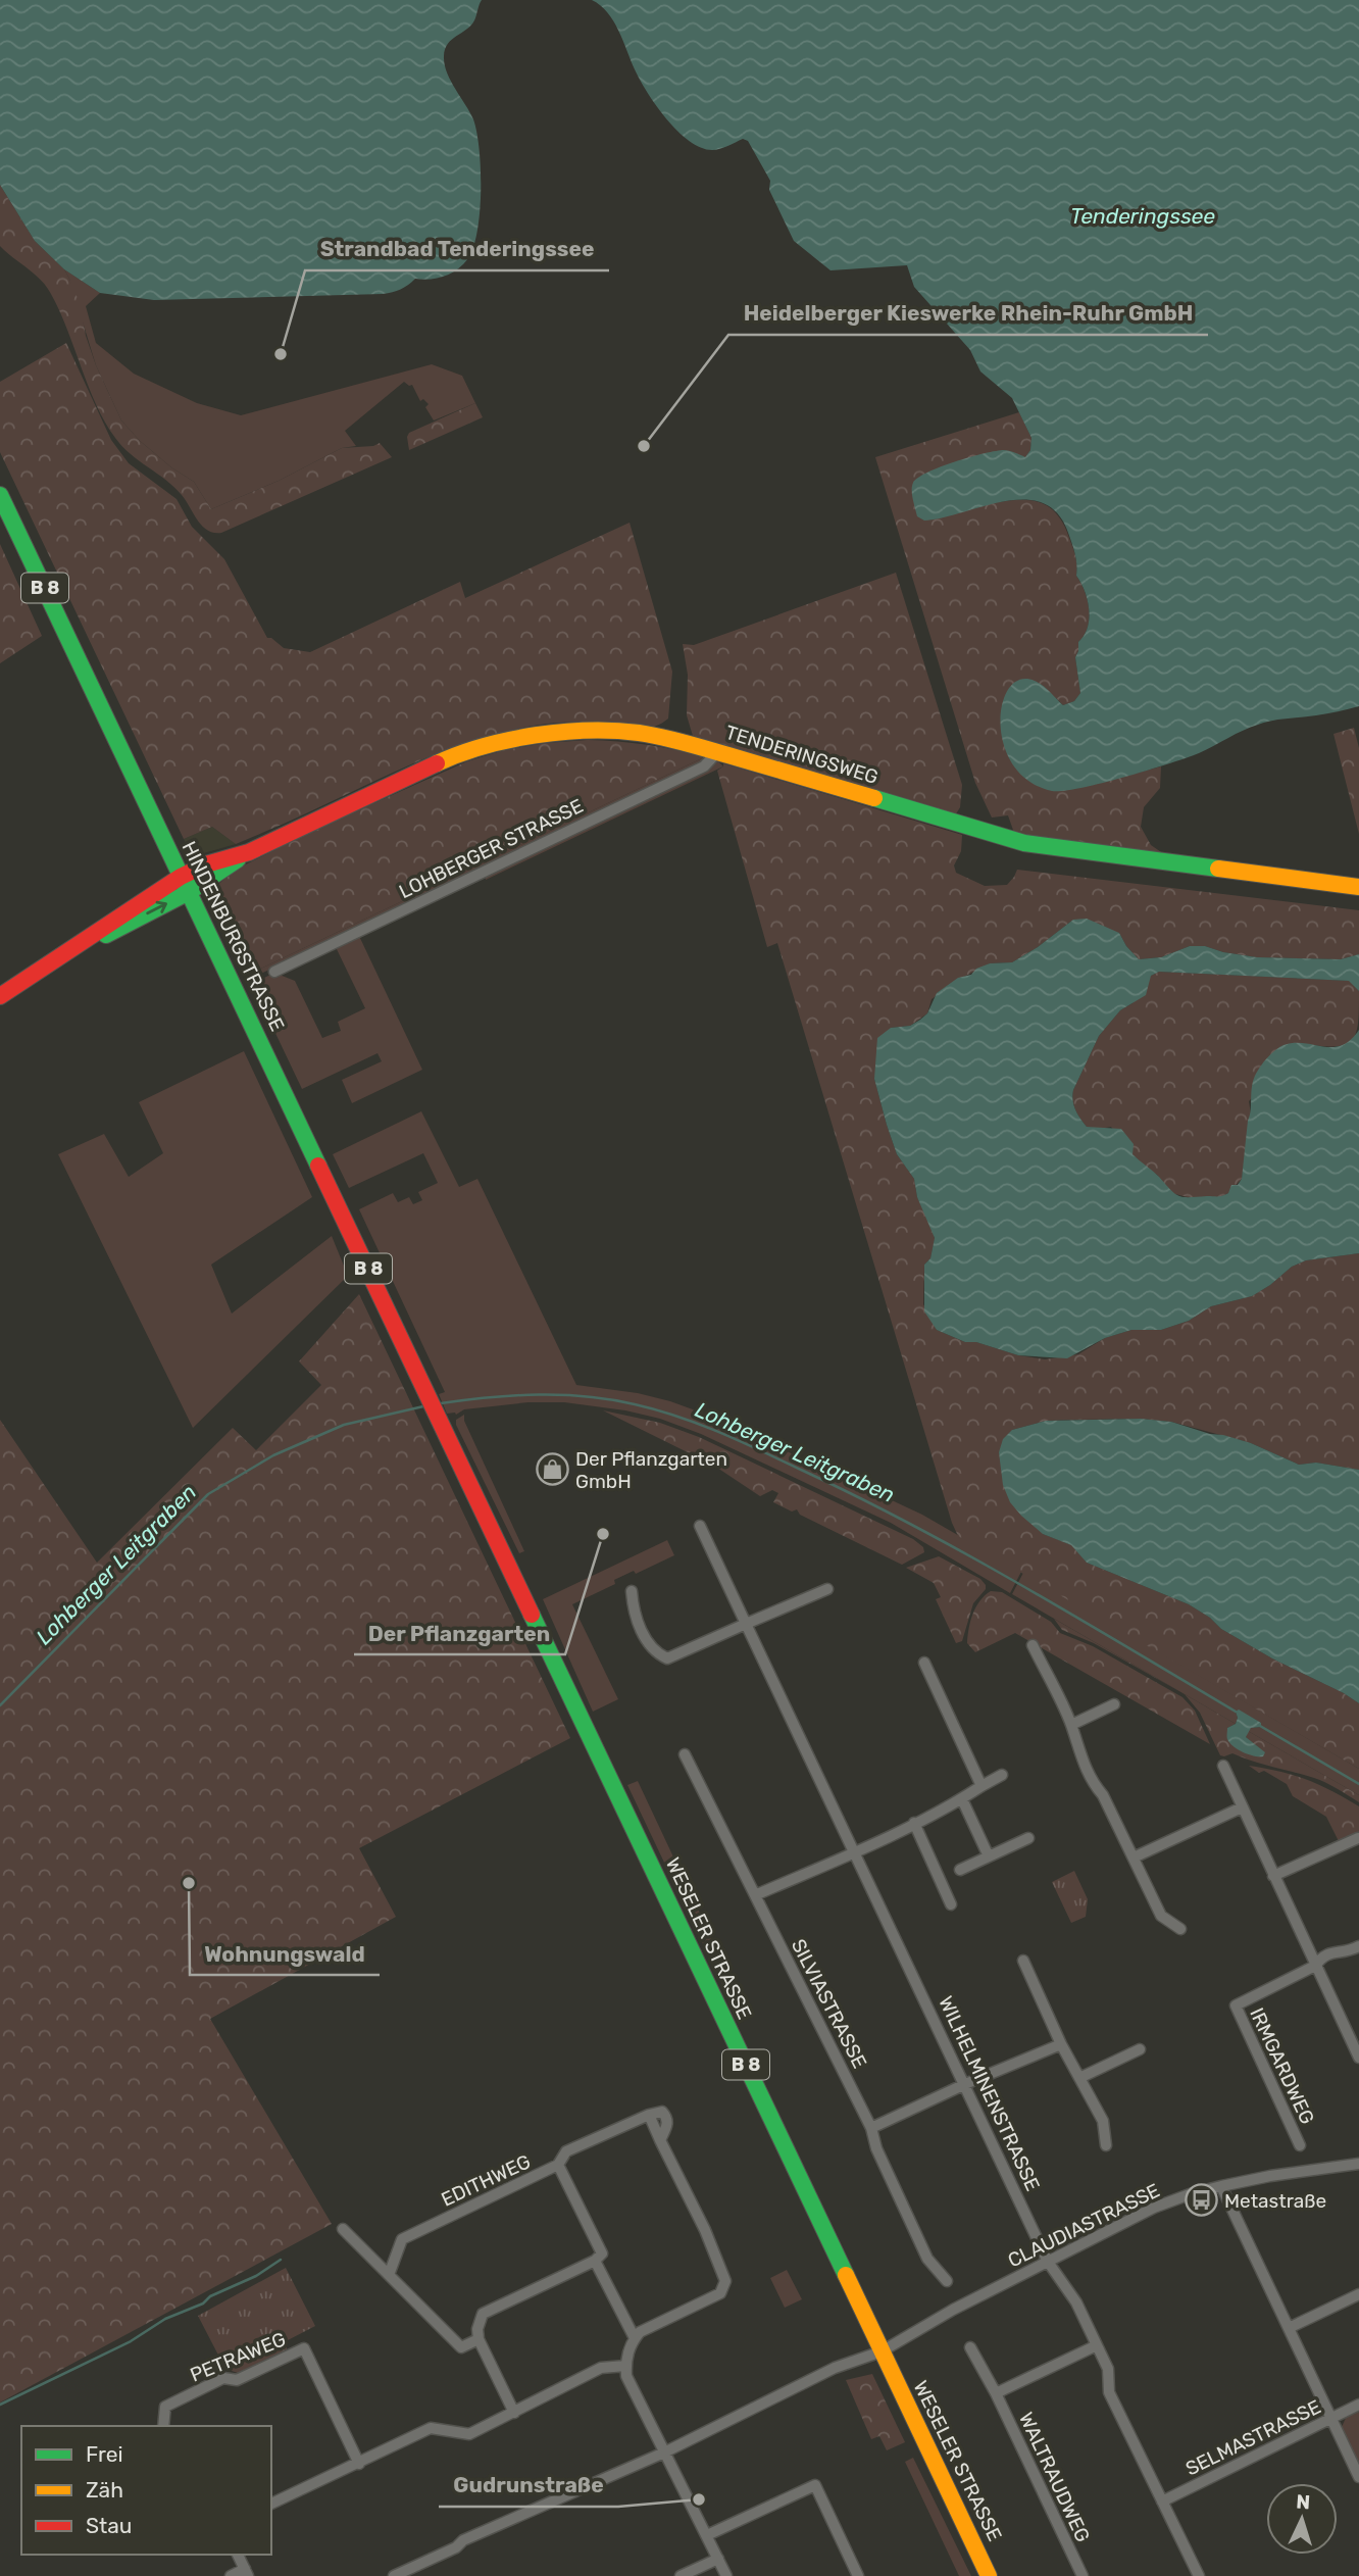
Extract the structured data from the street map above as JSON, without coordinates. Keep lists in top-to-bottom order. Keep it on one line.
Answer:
{"streets":{"main road":["B 8","TENDERINGSWEG","HINDENBURGSTRASSE","WESELER STRASSE"],"street":["LOHBERGER STRASSE","SILVIASTRASSE","IRMGARDWEG","WILHELMINENSTRASSE","EDITHWEG","CLAUDIASTRASSE","PETRAWEG","SELMASTRASSE","WALTRAUDWEG"]},"crossings":[["TENDERINGSWEG","LOHBERGER STRASSE"],["TENDERINGSWEG","HINDENBURGSTRASSE"],["HINDENBURGSTRASSE","WESELER STRASSE"],["WESELER STRASSE","CLAUDIASTRASSE"],["WILHELMINENSTRASSE","CLAUDIASTRASSE"],["WILHELMINENSTRASSE","SELMASTRASSE"]],"water":["Tenderingssee","Lohberger Leitgraben"],"places":{"other":["Strandbad Tenderingssee","Heidelberger Kieswerke Rhein-Ruhr GmbH","Der Pflanzgarten","Wohnungswald","Gudrunstraße"],"shop":["Der Pflanzgarten GmbH"],"bus stop":["Metastraße"]},"legend":["Frei","Zäh","Stau"],"north":"top"}
